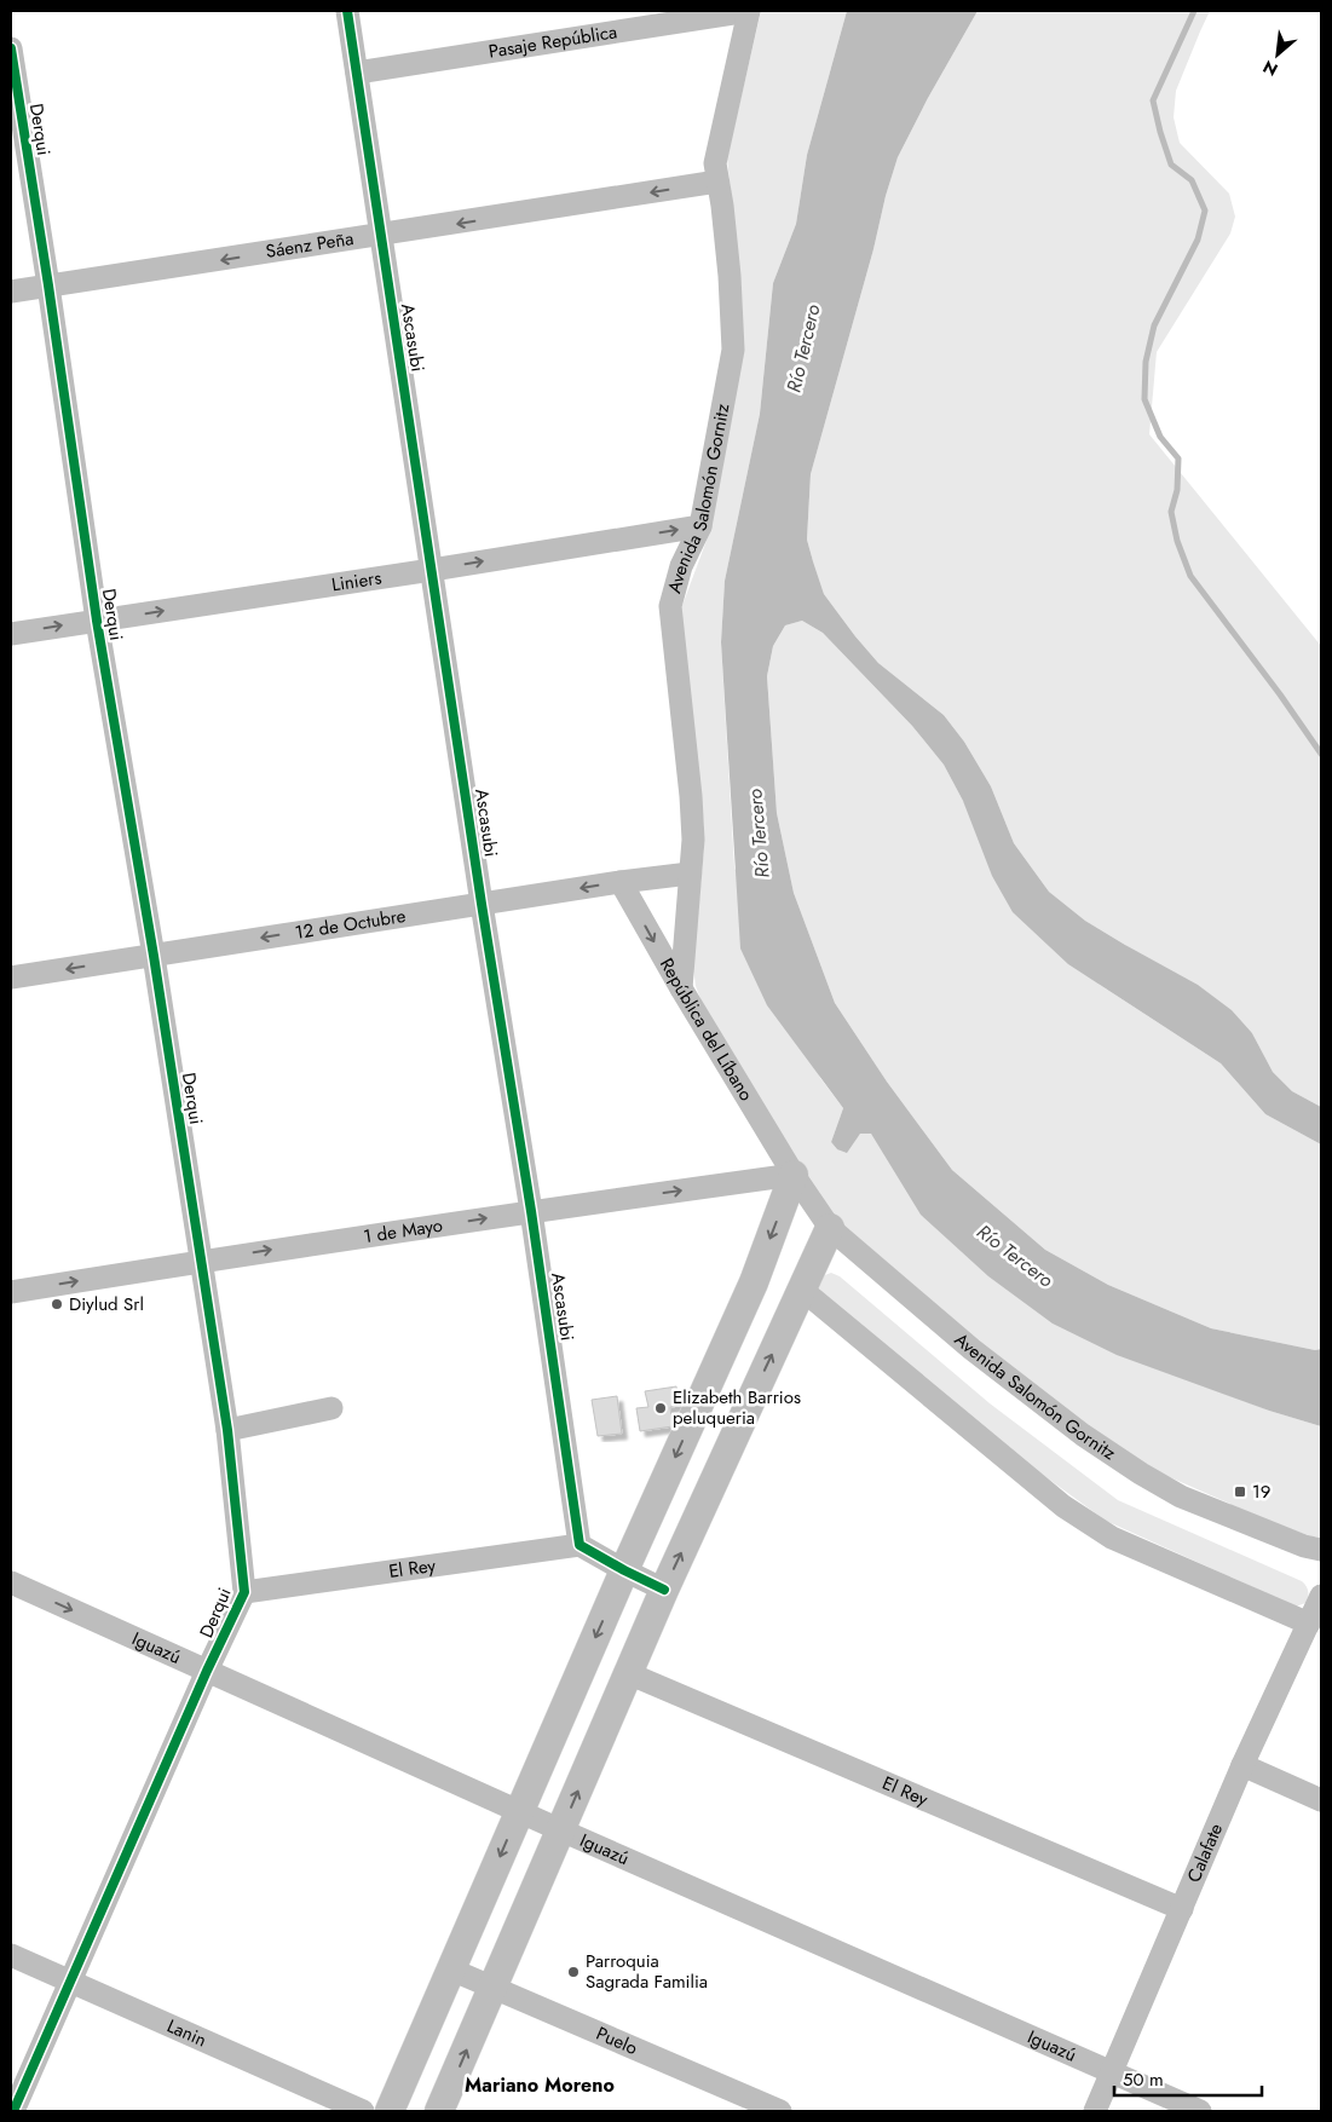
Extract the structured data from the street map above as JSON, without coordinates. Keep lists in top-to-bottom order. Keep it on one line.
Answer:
{"streets":{"street":["Pasaje República","Derqui","Sáenz Peña","Ascasubi","Avenida Salomón Gornitz","Liniers","12 de Octubre","República del Líbano","1 de Mayo","El Rey","Iguazú","Calafate","Lanin","Puelo"]},"crossings":[["Pasaje República","Ascasubi"],["Pasaje República","Avenida Salomón Gornitz"],["Derqui","Sáenz Peña"],["Derqui","Liniers"],["Derqui","12 de Octubre"],["Derqui","1 de Mayo"],["Derqui","El Rey"],["Derqui","Iguazú"],["Derqui","Lanin"],["Sáenz Peña","Ascasubi"],["Sáenz Peña","Avenida Salomón Gornitz"],["Ascasubi","Liniers"],["Ascasubi","12 de Octubre"],["Ascasubi","1 de Mayo"],["Ascasubi","El Rey"],["Avenida Salomón Gornitz","Liniers"],["Avenida Salomón Gornitz","12 de Octubre"],["Avenida Salomón Gornitz","República del Líbano"],["Avenida Salomón Gornitz","1 de Mayo"],["12 de Octubre","República del Líbano"],["República del Líbano","1 de Mayo"],["El Rey","Calafate"],["Iguazú","Calafate"]],"one_way":["Sáenz Peña","Liniers","12 de Octubre","República del Líbano","1 de Mayo"],"districts":["Mariano Moreno"],"water":["Río Tercero"],"places":{"other":["Diylud Srl","Elizabeth Barrios peluqueria","Parroquia Sagrada Familia"],"transit":["19"]},"scale_bar":"50 m","north":"bottom left"}
